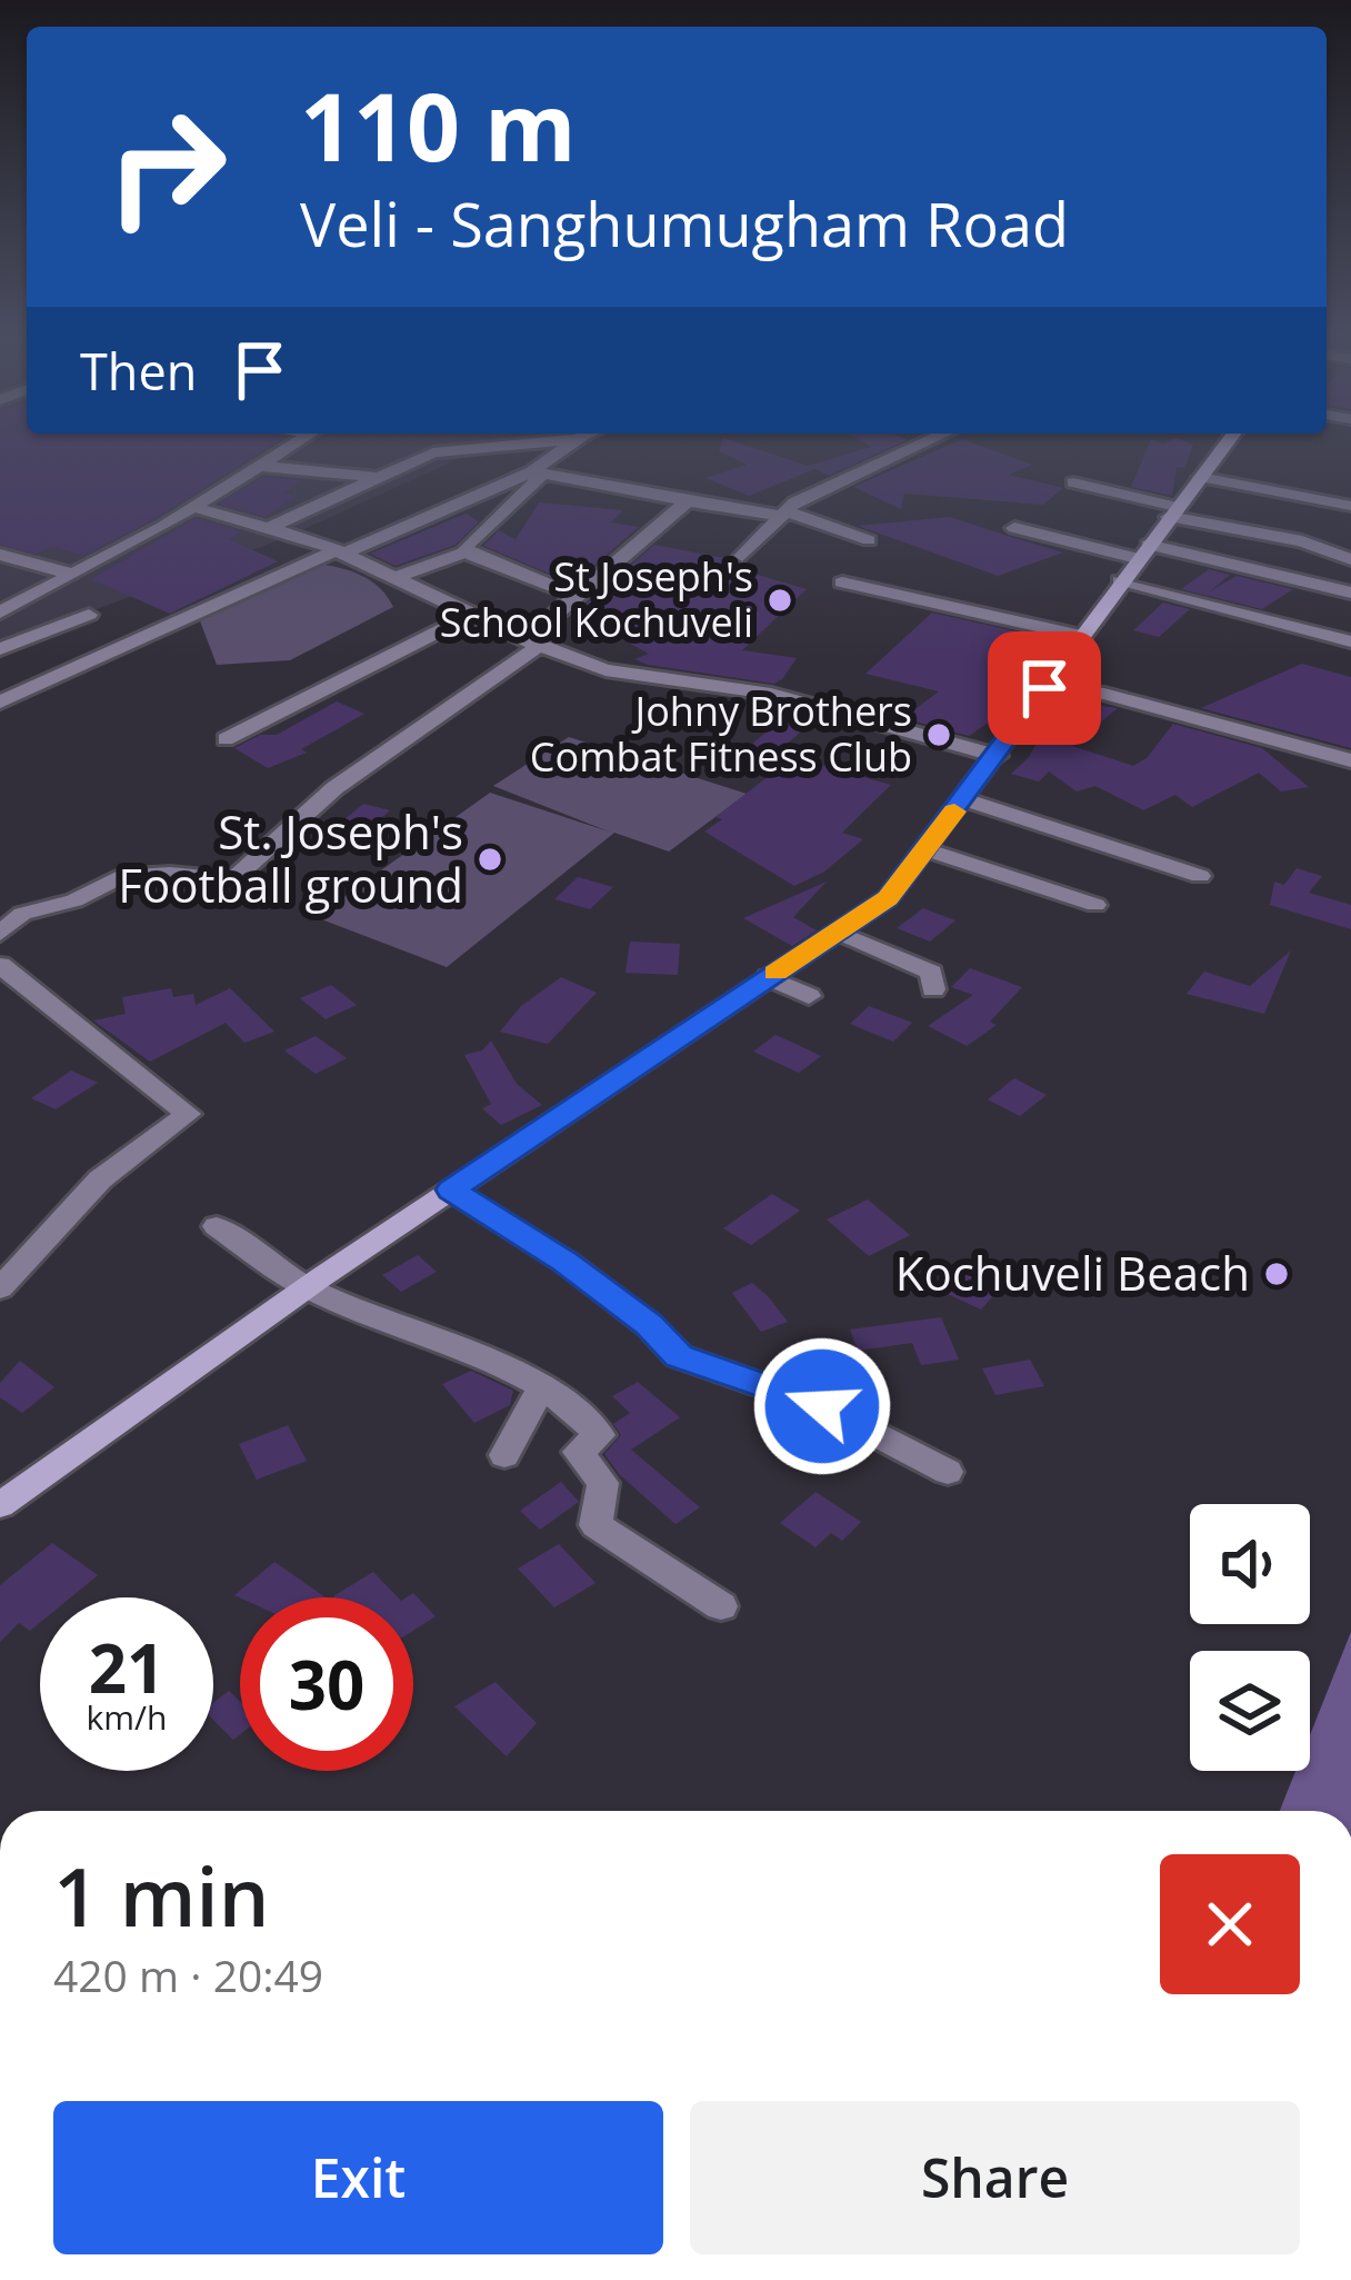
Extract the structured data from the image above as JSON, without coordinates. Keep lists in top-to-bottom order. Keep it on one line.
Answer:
{"places":["St Joseph's School Kochuveli","Johny Brothers Combat Fitness Club","St. Joseph's Football ground","Kochuveli Beach"],"page":{"turn":["110 m","Veli - Sanghumugham Road"],"then":"Then","speed":"21 km/h","limit":"30","heading":["1 min","420 m · 20:49"],"buttons":["Exit","Share"]}}
